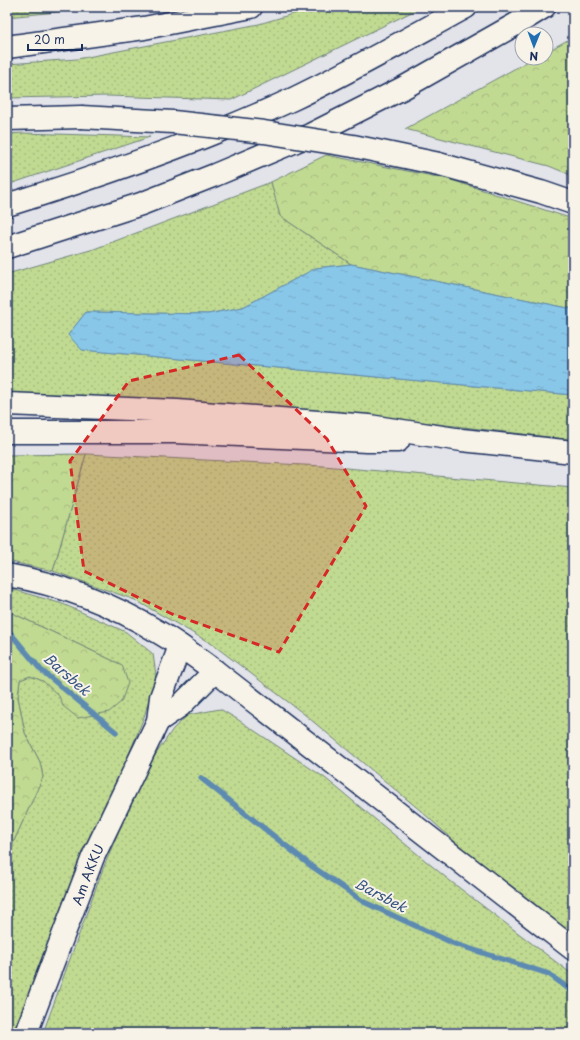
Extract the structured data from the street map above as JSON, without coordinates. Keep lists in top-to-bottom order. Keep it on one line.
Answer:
{"streets":{"main road":["Am AKKU"]},"water":["Barsbek"],"scale_bar":"20 m","north":"bottom"}
